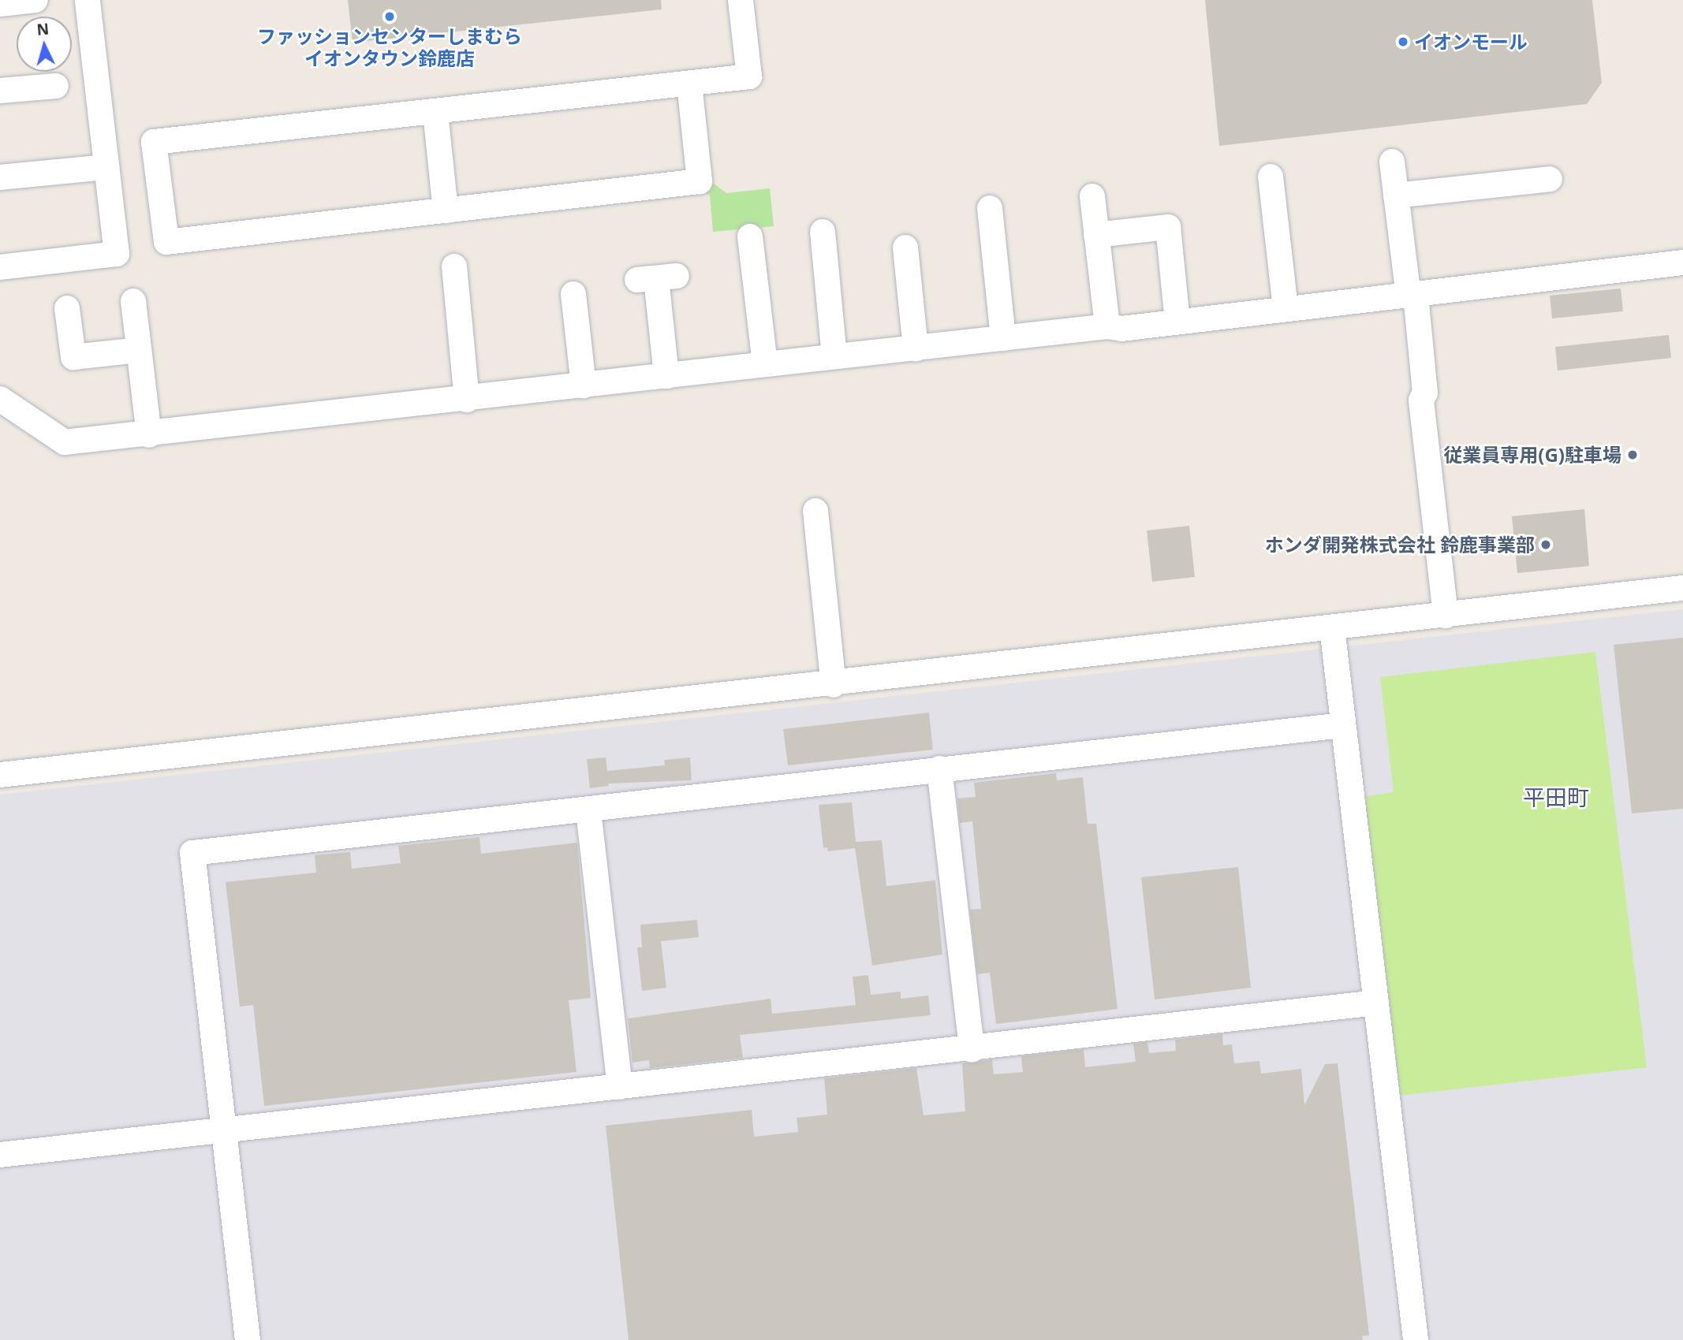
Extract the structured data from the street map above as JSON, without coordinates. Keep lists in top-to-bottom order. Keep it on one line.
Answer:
{"districts":["平田町"],"places":["ファッションセンターしまむら イオンタウン鈴鹿店","イオンモール","従業員専用(G)駐車場","ホンダ開発株式会社 鈴鹿事業部"],"north":"top"}
